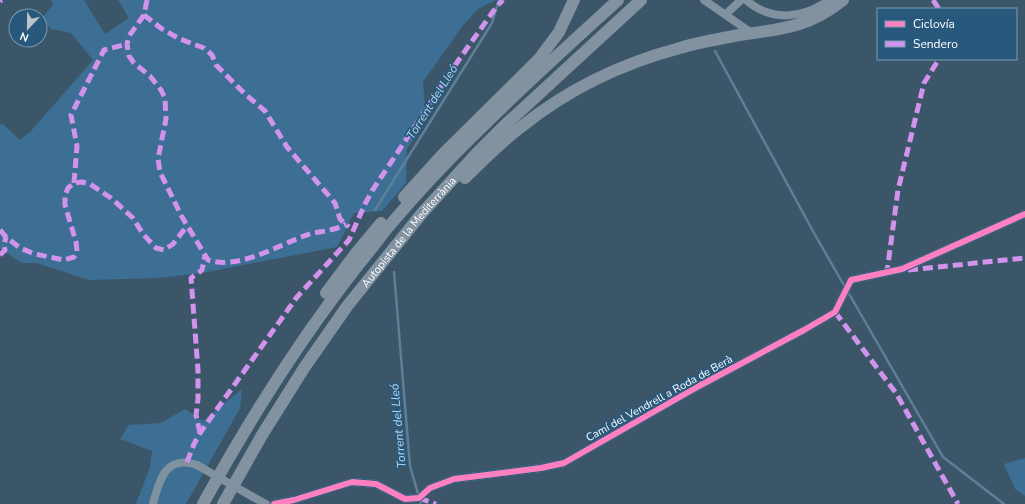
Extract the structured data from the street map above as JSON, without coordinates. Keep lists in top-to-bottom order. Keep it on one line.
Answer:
{"streets":{"highway":["Autopista de la Mediterrània"],"street":["Camí del Vendrell a Roda de Berà"]},"water":["Torrent del Lleó"],"legend":["Ciclovía","Sendero"],"north":"bottom"}
